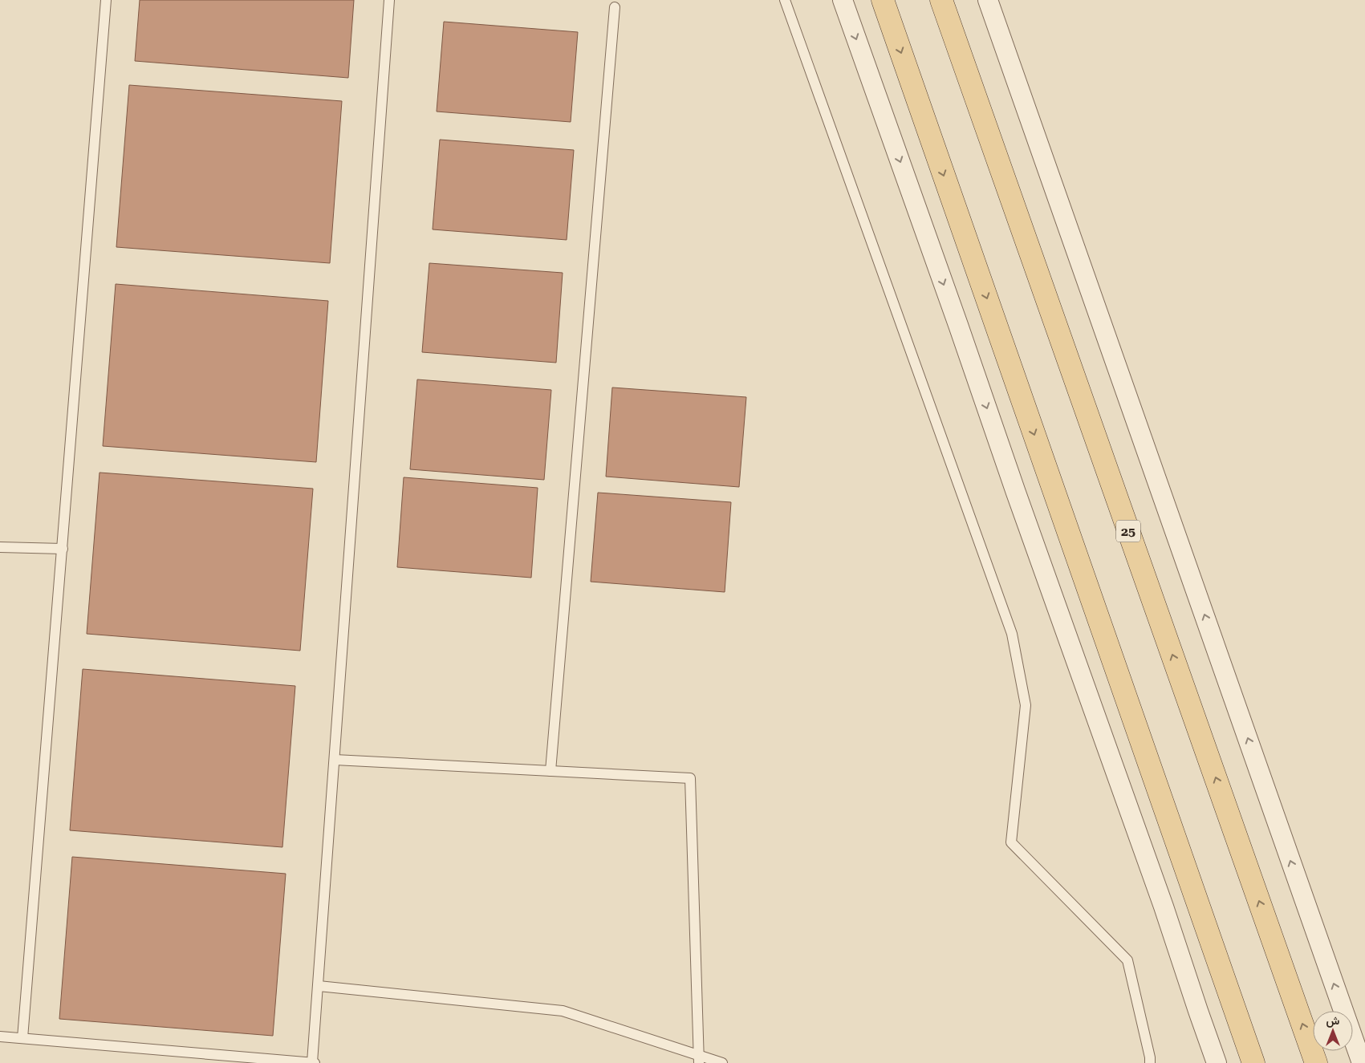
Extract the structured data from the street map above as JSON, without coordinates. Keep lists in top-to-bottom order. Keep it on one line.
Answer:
{"streets":{"main road":["25"]},"north":"top"}
